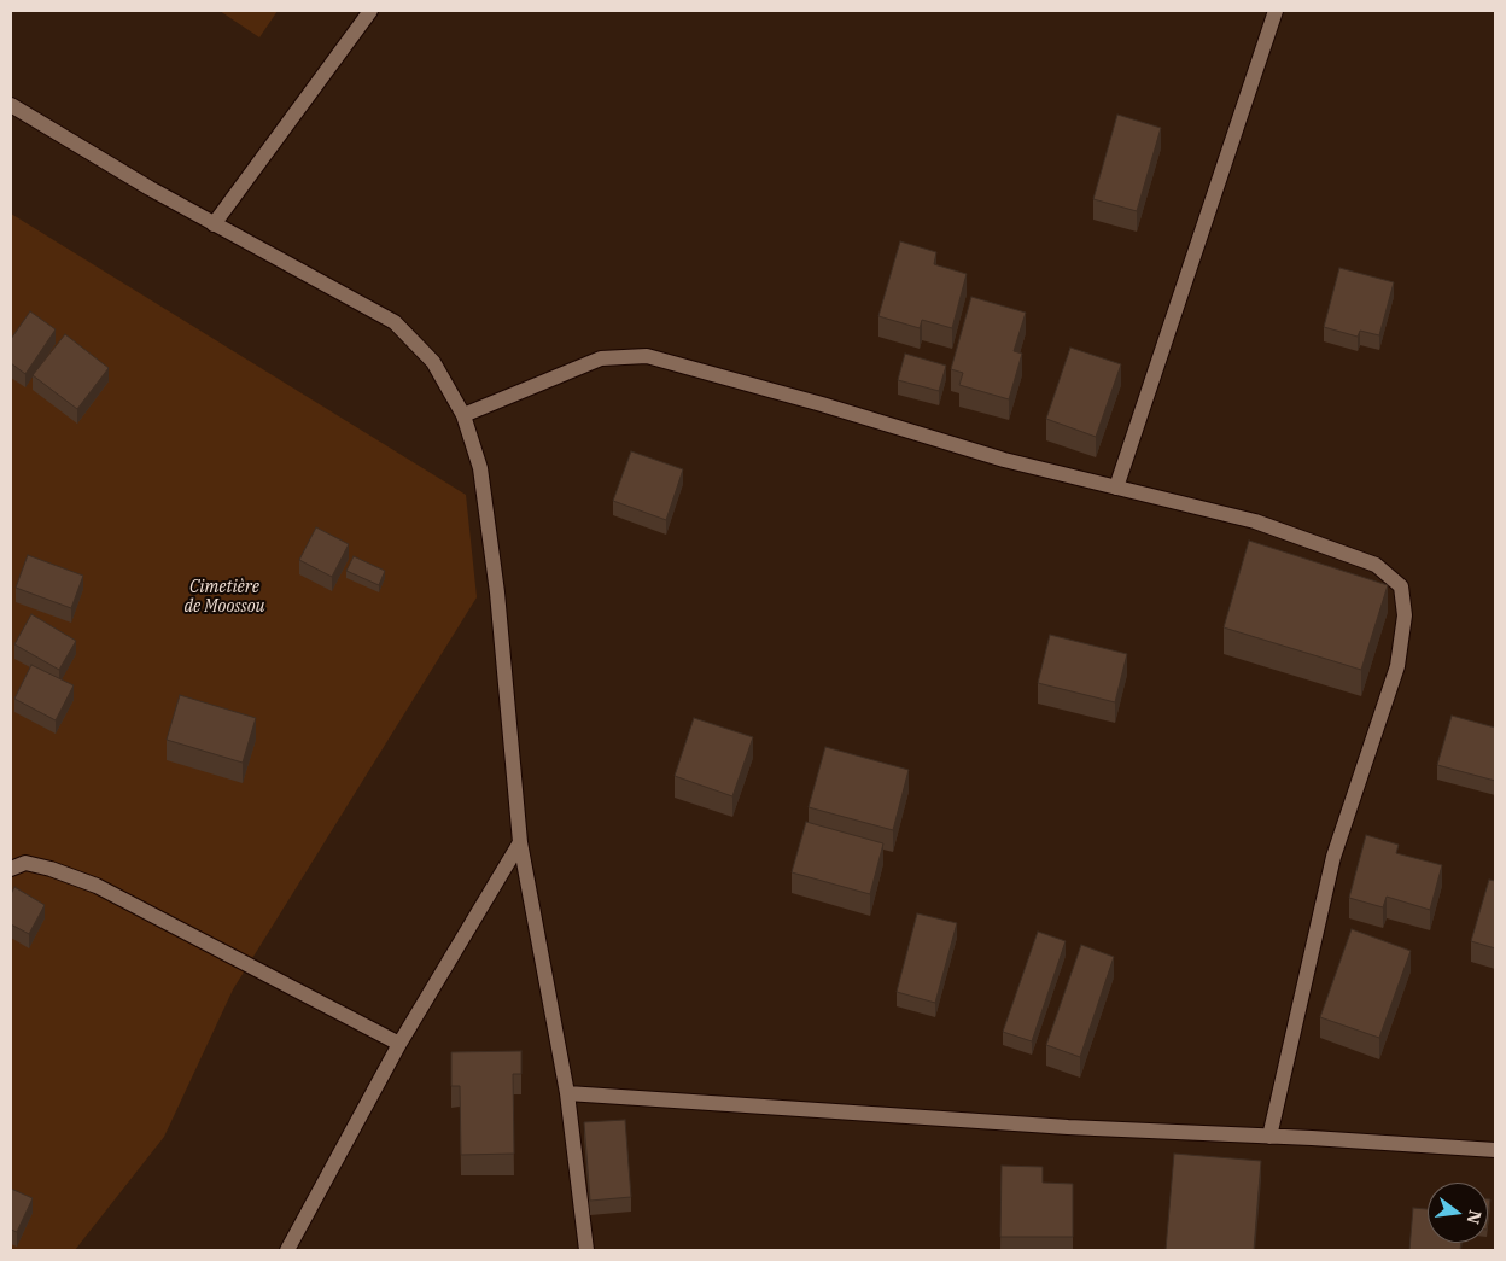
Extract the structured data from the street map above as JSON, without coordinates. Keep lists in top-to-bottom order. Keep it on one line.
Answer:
{"parks":["Cimetière de Moossou"],"north":"right"}
